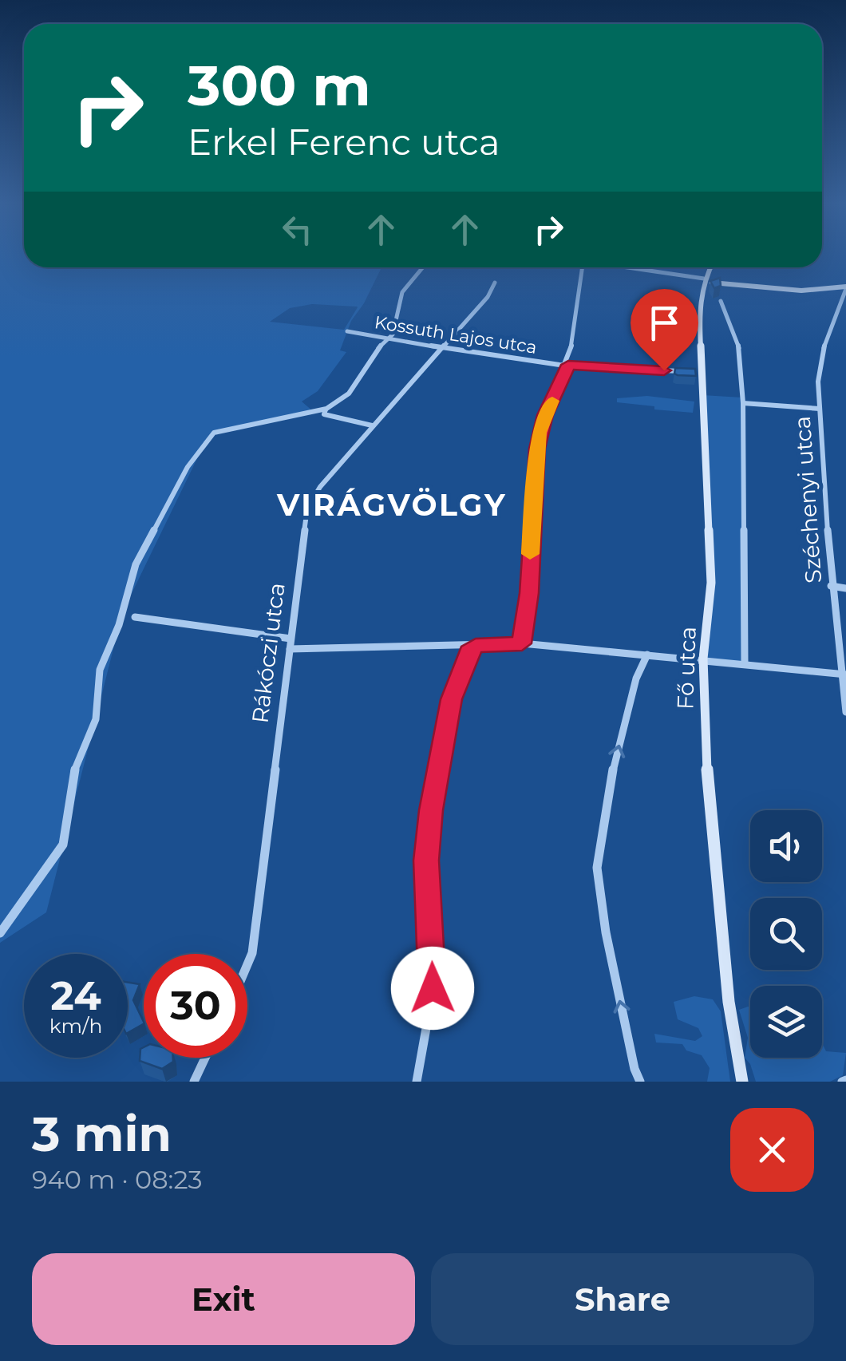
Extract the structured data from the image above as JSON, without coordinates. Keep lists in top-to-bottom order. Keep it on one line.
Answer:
{"streets":{"main road":["Fő utca"],"street":["Kossuth Lajos utca","Széchenyi utca","Rákóczi utca"]},"crossings":[["Kossuth Lajos utca","Rákóczi utca"]],"districts":["VIRÁGVÖLGY"],"page":{"turn":["300 m","Erkel Ferenc utca"],"speed":"24 km/h","limit":"30","heading":["3 min","940 m · 08:23"],"buttons":["Exit","Share"]}}
